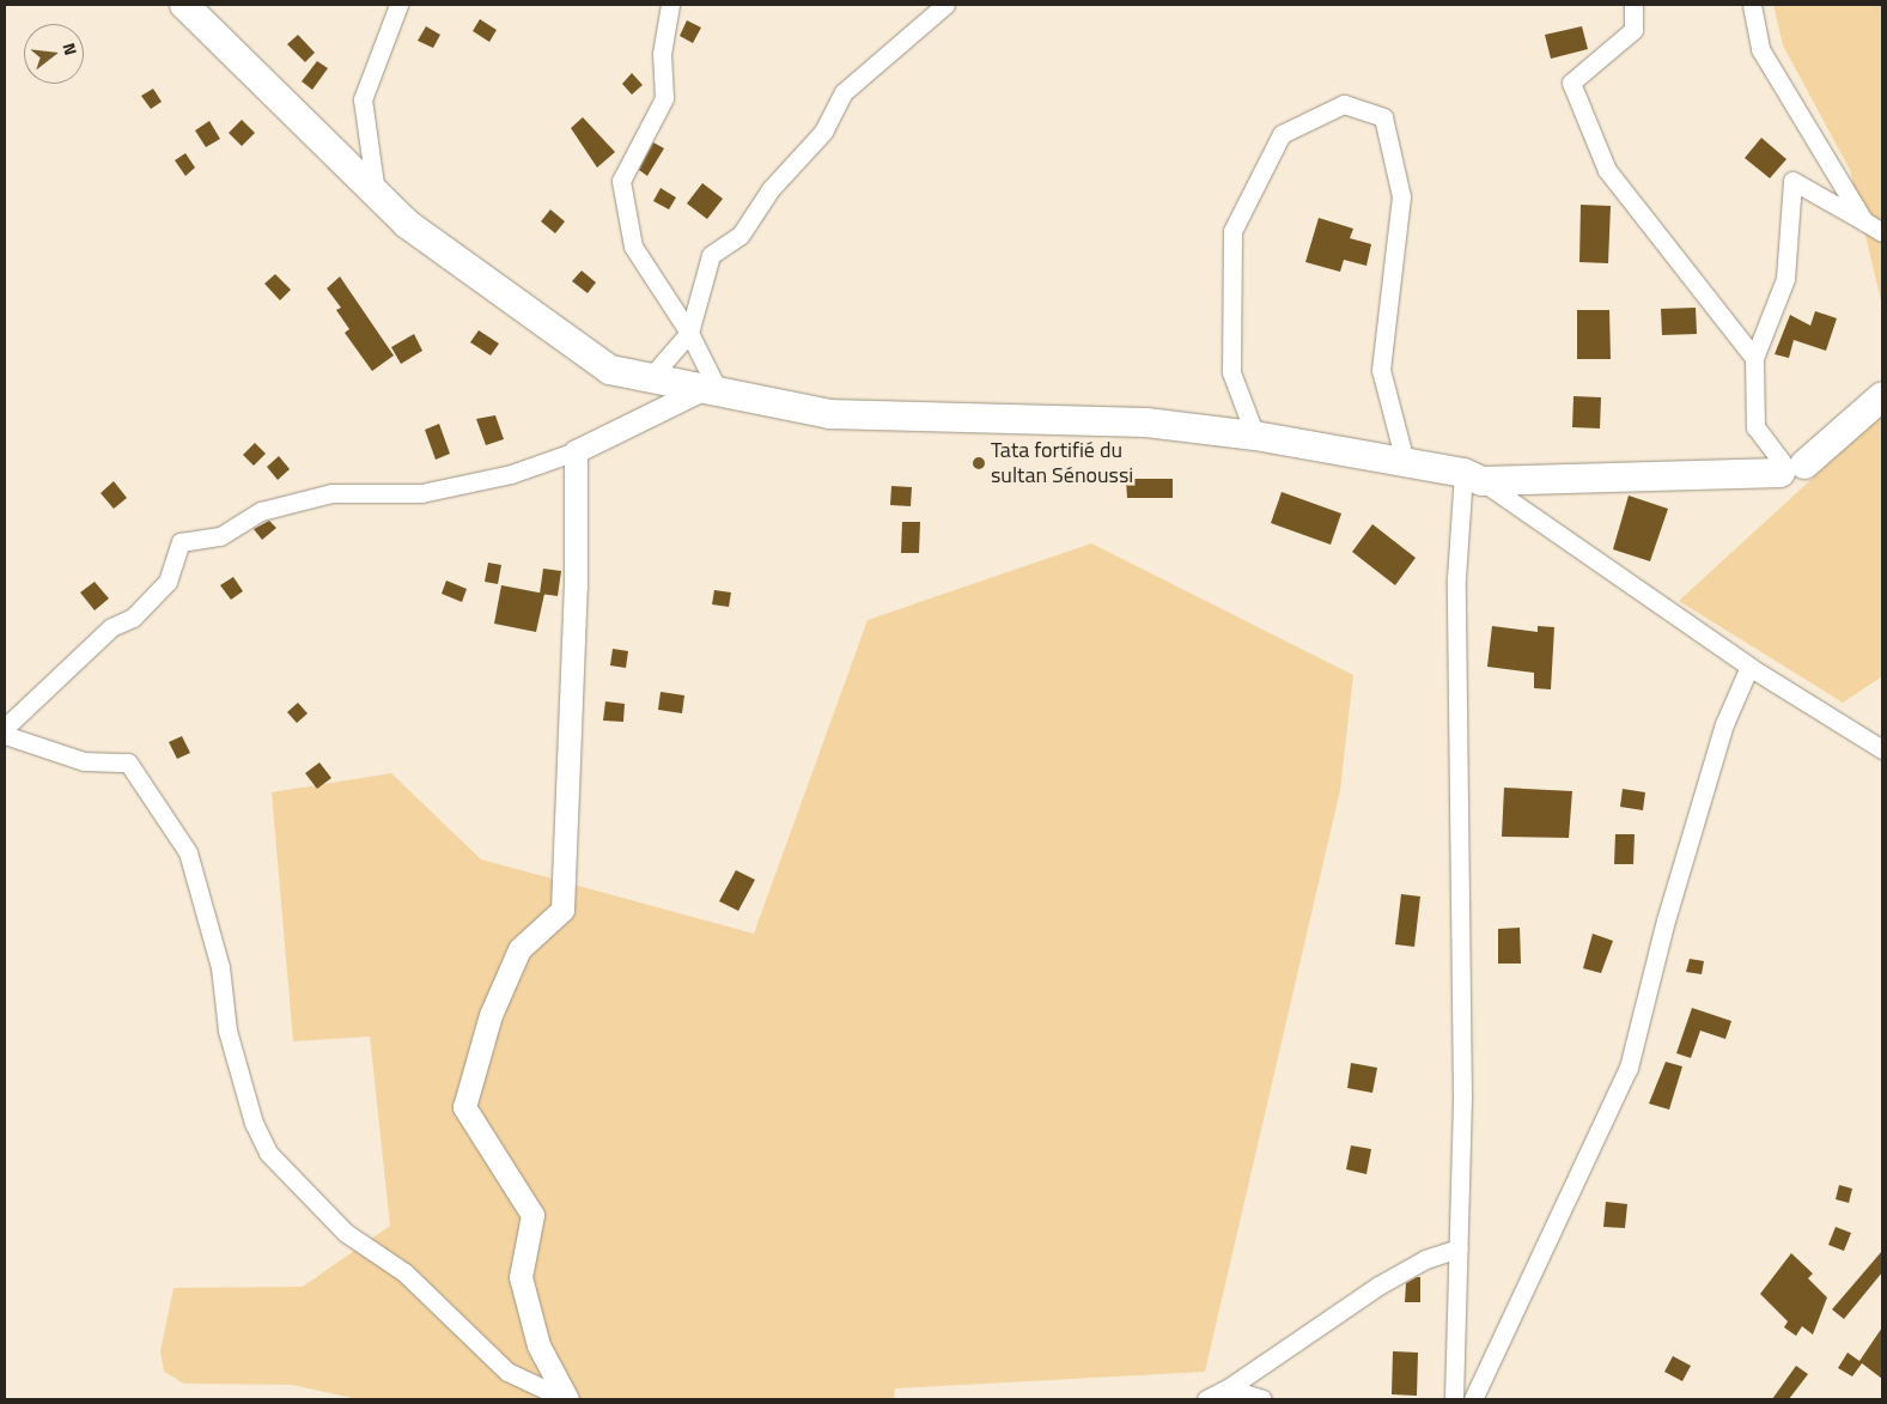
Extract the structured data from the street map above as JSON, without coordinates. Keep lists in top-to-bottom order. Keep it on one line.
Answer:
{"places":["Tata fortifié du sultan Sénoussi"],"north":"right"}
